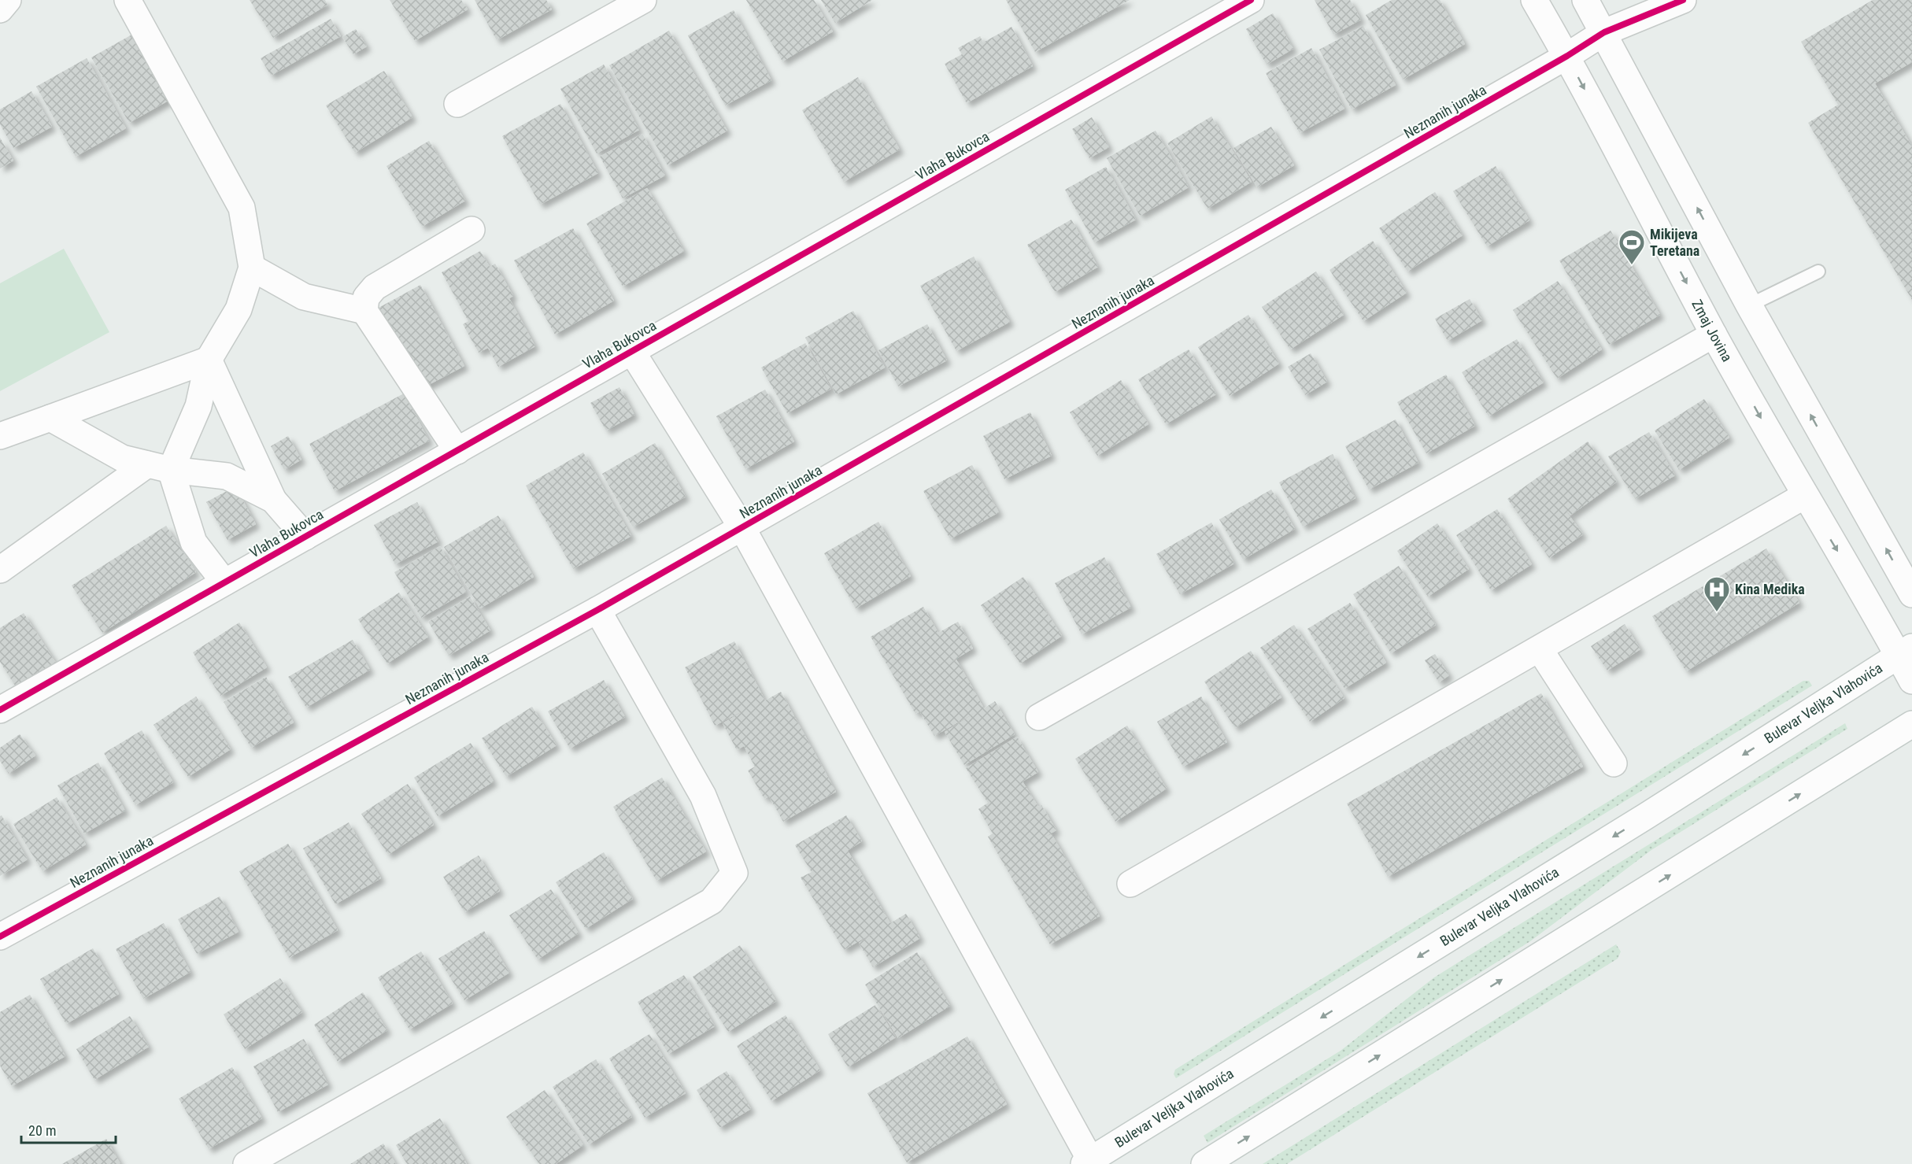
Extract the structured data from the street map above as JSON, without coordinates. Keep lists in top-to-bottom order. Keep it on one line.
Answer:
{"streets":{"street":["Neznanih junaka","Vlaha Bukovca","Zmaj Jovina","Bulevar Veljka Vlahovića"]},"crossings":[["Neznanih junaka","Zmaj Jovina"],["Zmaj Jovina","Bulevar Veljka Vlahovića"]],"places":{"sports":["Mikijeva Teretana"],"hospital":["Kina Medika"]},"scale_bar":"20 m"}
